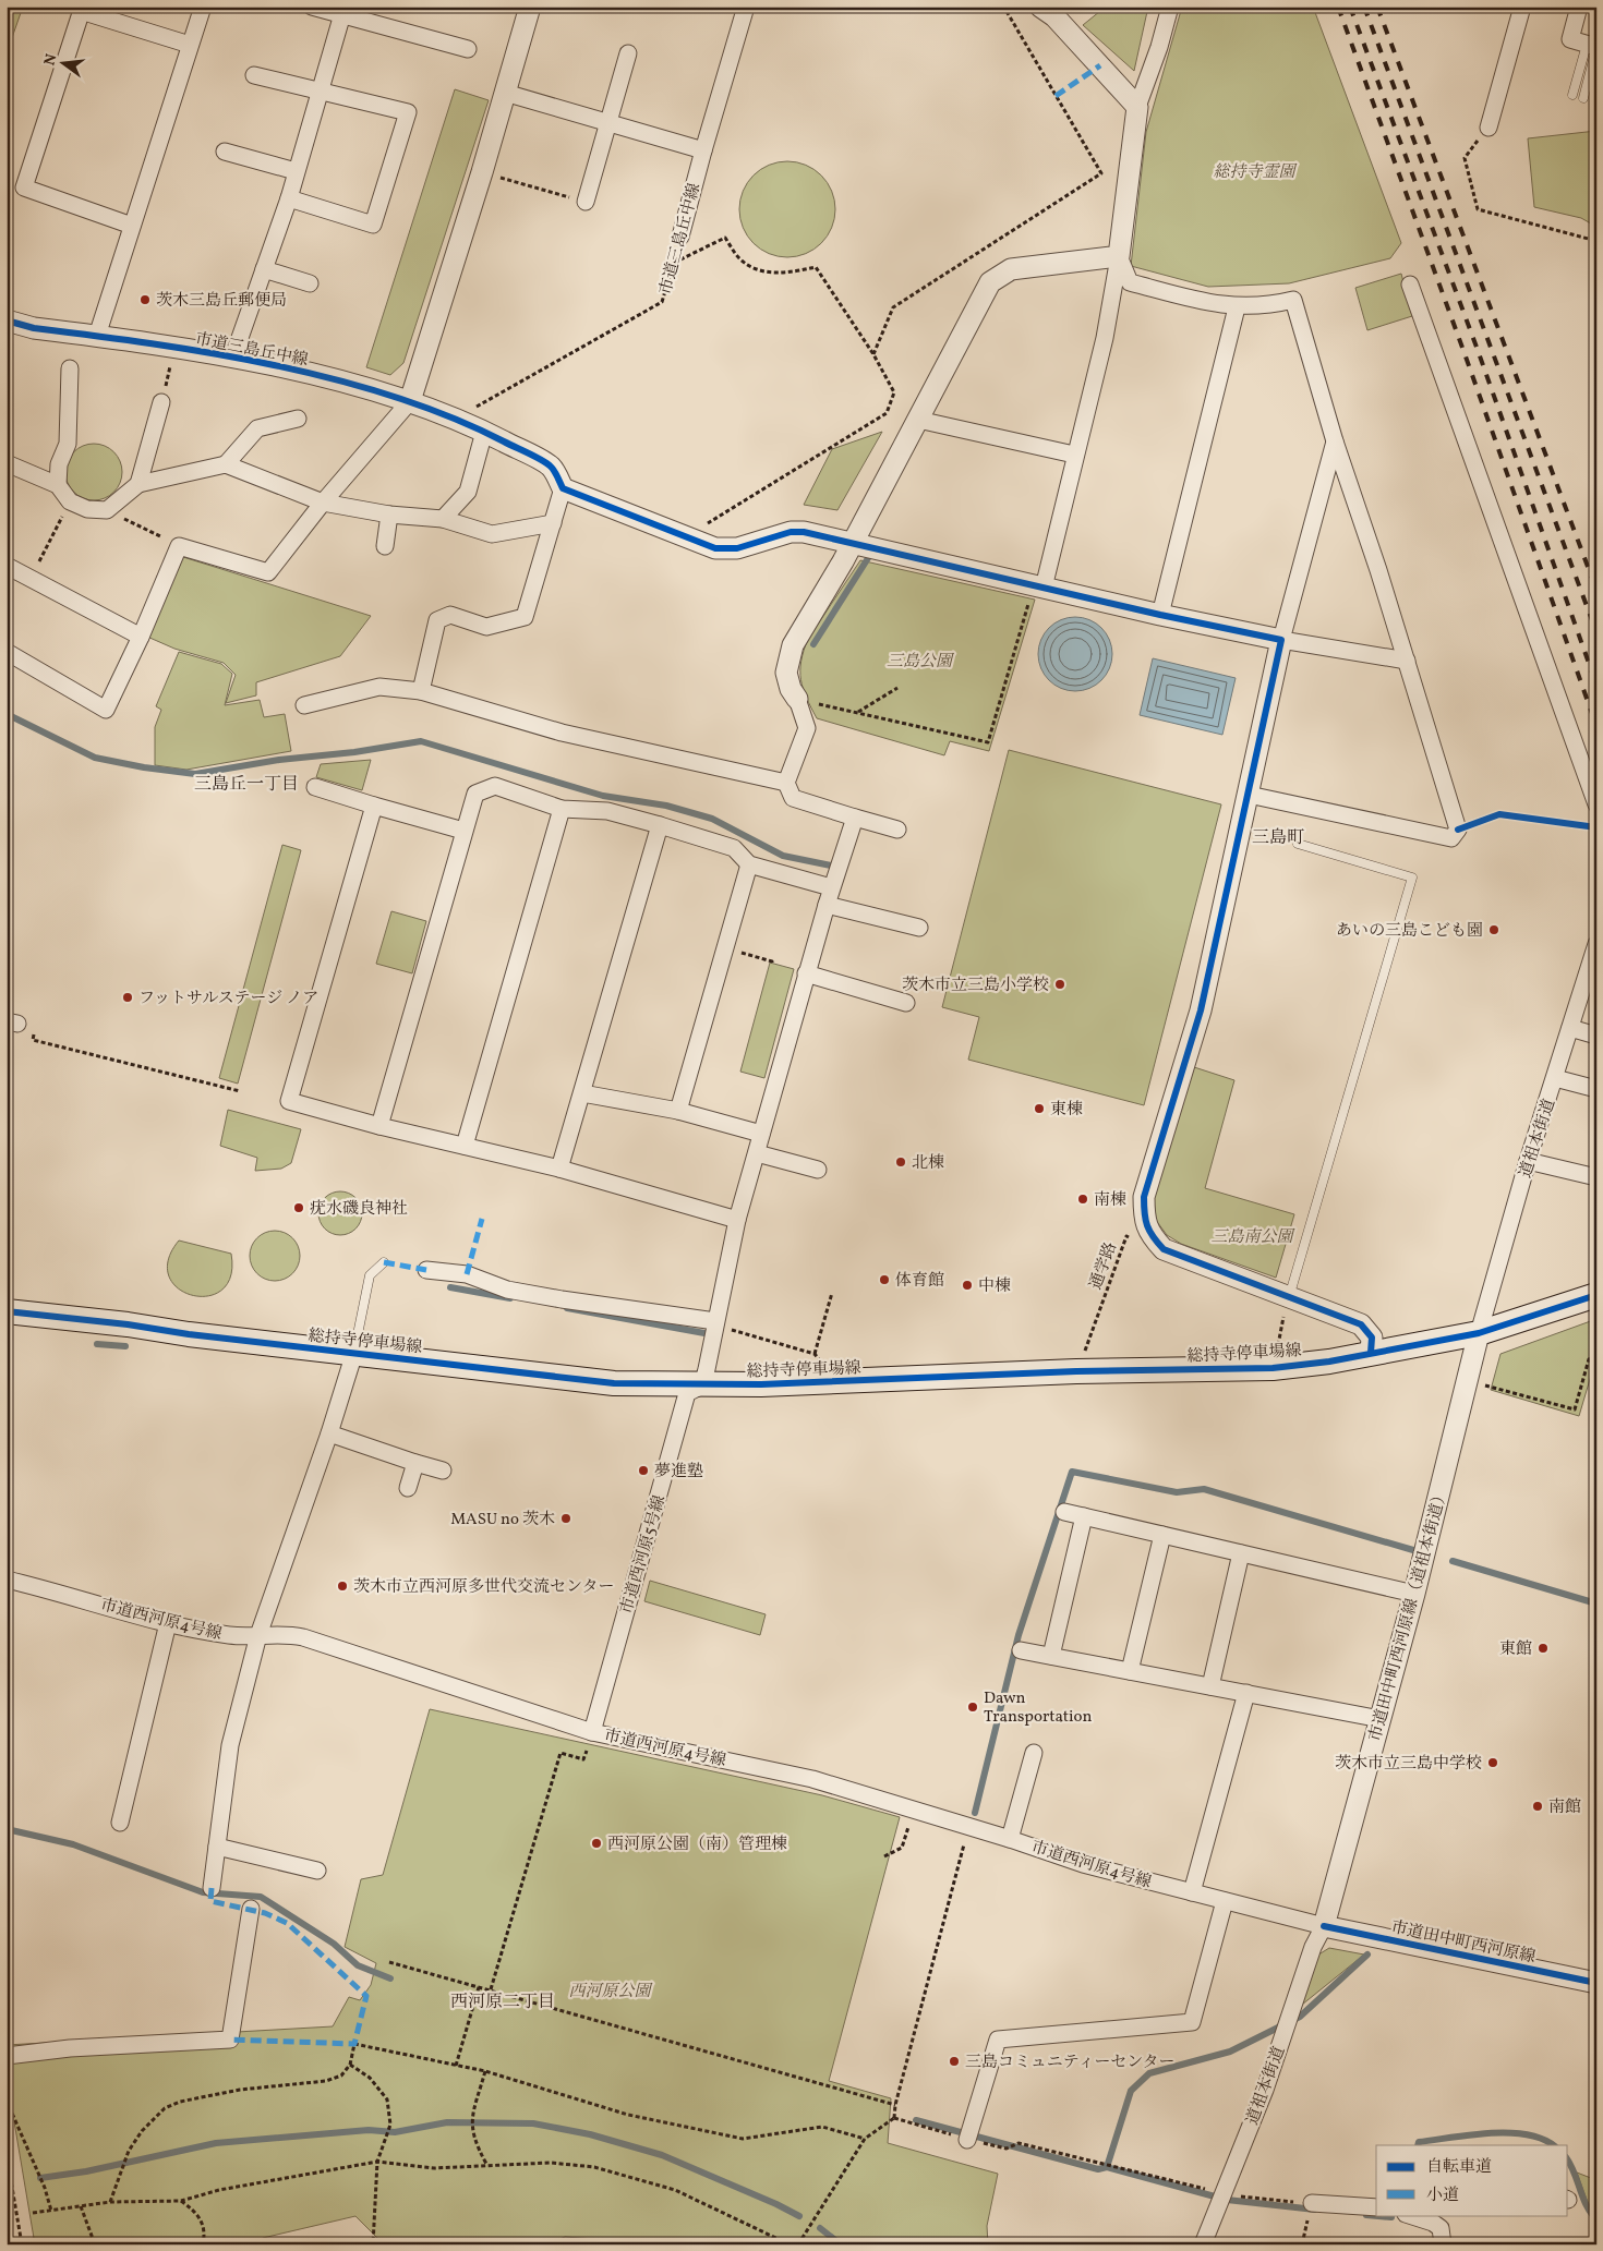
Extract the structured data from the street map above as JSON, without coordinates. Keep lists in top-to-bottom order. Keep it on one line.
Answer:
{"streets":{"main road":["総持寺停車場線"],"street":["市道三島丘中線","道祖本街道","市道西河原5号線","市道田中町西河原線（道祖本街道）","市道西河原4号線","市道田中町西河原線"],"path":["通学路"]},"crossings":[["道祖本街道","総持寺停車場線"],["道祖本街道","市道田中町西河原線（道祖本街道）"],["道祖本街道","市道西河原4号線"],["道祖本街道","市道田中町西河原線"],["通学路","総持寺停車場線"],["総持寺停車場線","市道西河原5号線"],["総持寺停車場線","市道田中町西河原線（道祖本街道）"],["市道西河原5号線","市道西河原4号線"],["市道田中町西河原線（道祖本街道）","市道西河原4号線"],["市道田中町西河原線（道祖本街道）","市道田中町西河原線"],["市道西河原4号線","市道田中町西河原線"]],"districts":["三島丘一丁目","三島町","西河原二丁目"],"parks":["総持寺霊園","三島公園","三島南公園","西河原公園"],"places":["茨木三島丘郵便局","あいの三島こども園","茨木市立三島小学校","フットサルステージ ノア","東棟","北棟","南棟","疣水磯良神社","体育館","中棟","夢進塾","MASU no 茨木","茨木市立西河原多世代交流センター","東館","Dawn Transportation","茨木市立三島中学校","南館","西河原公園（南）管理棟","三島コミュニティーセンター"],"legend":["自転車道","小道"],"north":"left"}
